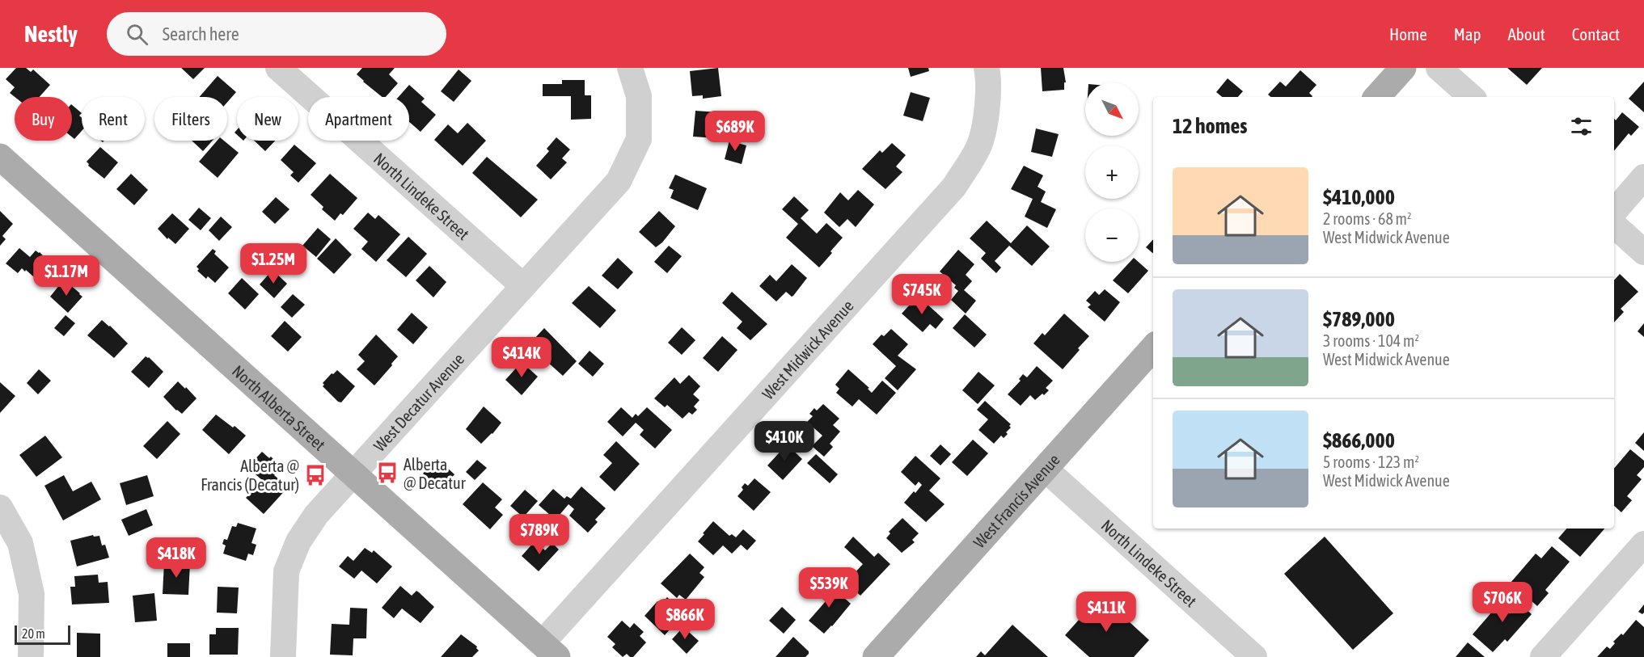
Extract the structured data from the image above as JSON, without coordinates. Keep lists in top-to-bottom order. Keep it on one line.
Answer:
{"streets":{"main road":["North Alberta Street","West Francis Avenue"],"street":["North Lindeke Street","West Midwick Avenue","West Decatur Avenue"]},"crossings":[["North Lindeke Street","West Decatur Avenue"],["North Lindeke Street","West Francis Avenue"],["West Midwick Avenue","North Alberta Street"],["West Decatur Avenue","North Alberta Street"]],"places":{"bus stop":["Alberta @ Decatur","Alberta @ Francis (Decatur)"]},"scale_bar":"20 m","north":"bottom right","page":{"header":"Nestly","search":"Search here","nav":["Home","Map","About","Contact"],"map_buttons":["+","−"],"chip":["Buy","Rent","Filters","New","Apartment"],"heading":"12 homes","price":["$689K","$1.25M","$1.17M","$745K","$414K","$410K","$789K","$418K","$539K","$706K","$411K","$866K"],"list":[{"name":"$410,000","note":"2 rooms · 68 m² · West Midwick Avenue"},{"name":"$789,000","note":"3 rooms · 104 m² · West Midwick Avenue"},{"name":"$866,000","note":"5 rooms · 123 m² · West Midwick Avenue"}],"scale":"20 m"}}
